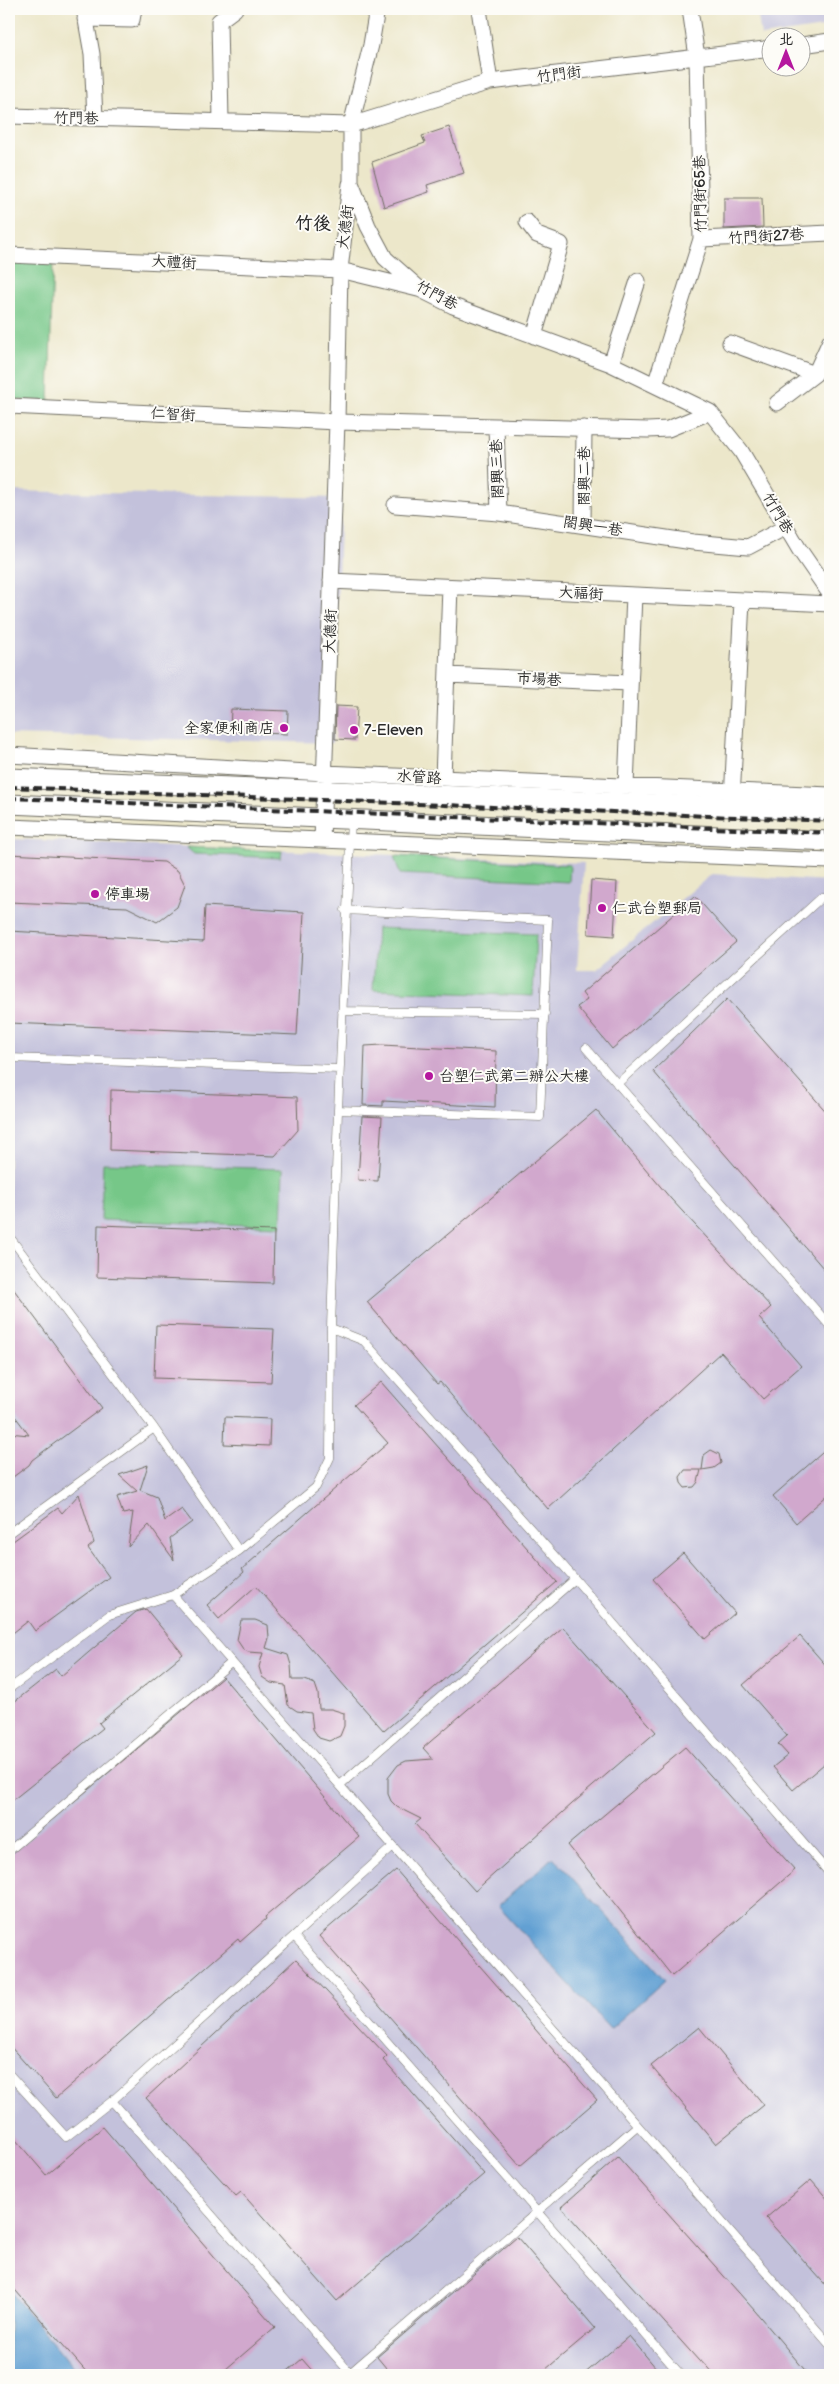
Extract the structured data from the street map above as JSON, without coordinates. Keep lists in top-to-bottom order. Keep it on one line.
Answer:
{"streets":{"street":["竹門街","竹門巷","竹門街65巷","大德街","竹門街27巷","大禮街","仁智街","閤興三巷","閤興二巷","閤興一巷","大福街","市場巷","水管路"]},"crossings":[["竹門街","竹門巷"],["竹門街","竹門街65巷"],["竹門巷","竹門街65巷"],["竹門巷","大德街"],["竹門巷","大禮街"],["竹門巷","閤興一巷"],["竹門街65巷","竹門街27巷"],["大德街","大禮街"],["大德街","仁智街"],["大德街","大福街"],["大德街","水管路"],["閤興三巷","閤興一巷"],["閤興二巷","閤興一巷"]],"districts":["竹後"],"places":["全家便利商店","7-Eleven","停車場","仁武台塑郵局","台塑仁武第二辦公大樓"],"north":"top"}
